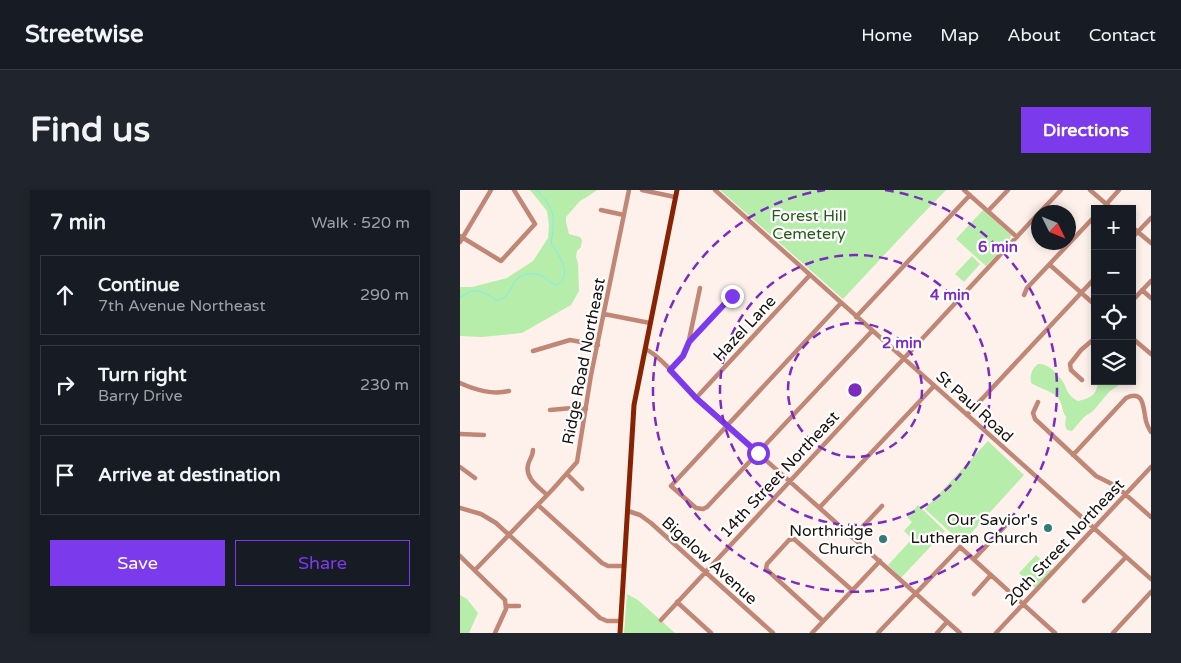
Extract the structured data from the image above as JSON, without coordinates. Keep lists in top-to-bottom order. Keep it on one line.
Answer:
{"streets":{"street":["Hazel Lane","Ridge Road Northeast","St Paul Road","14th Street Northeast","20th Street Northeast","Bigelow Avenue"]},"crossings":[["Hazel Lane","St Paul Road"],["St Paul Road","14th Street Northeast"],["St Paul Road","20th Street Northeast"],["14th Street Northeast","Bigelow Avenue"]],"parks":["Forest Hill Cemetery"],"places":["Our Savior's Lutheran Church","Northridge Church"],"north":"bottom right","page":{"header":"Streetwise","nav":["Home","Map","About","Contact"],"buttons":["Directions",["Save","Share"]],"title":"Find us","heading":["7 min","Walk · 520 m"],"map_buttons":["+","−"],"list":[["Continue","7th Avenue Northeast","290 m"],["Turn right","Barry Drive","230 m"],"Arrive at destination"]},"rings":["6 min","4 min","2 min"]}
